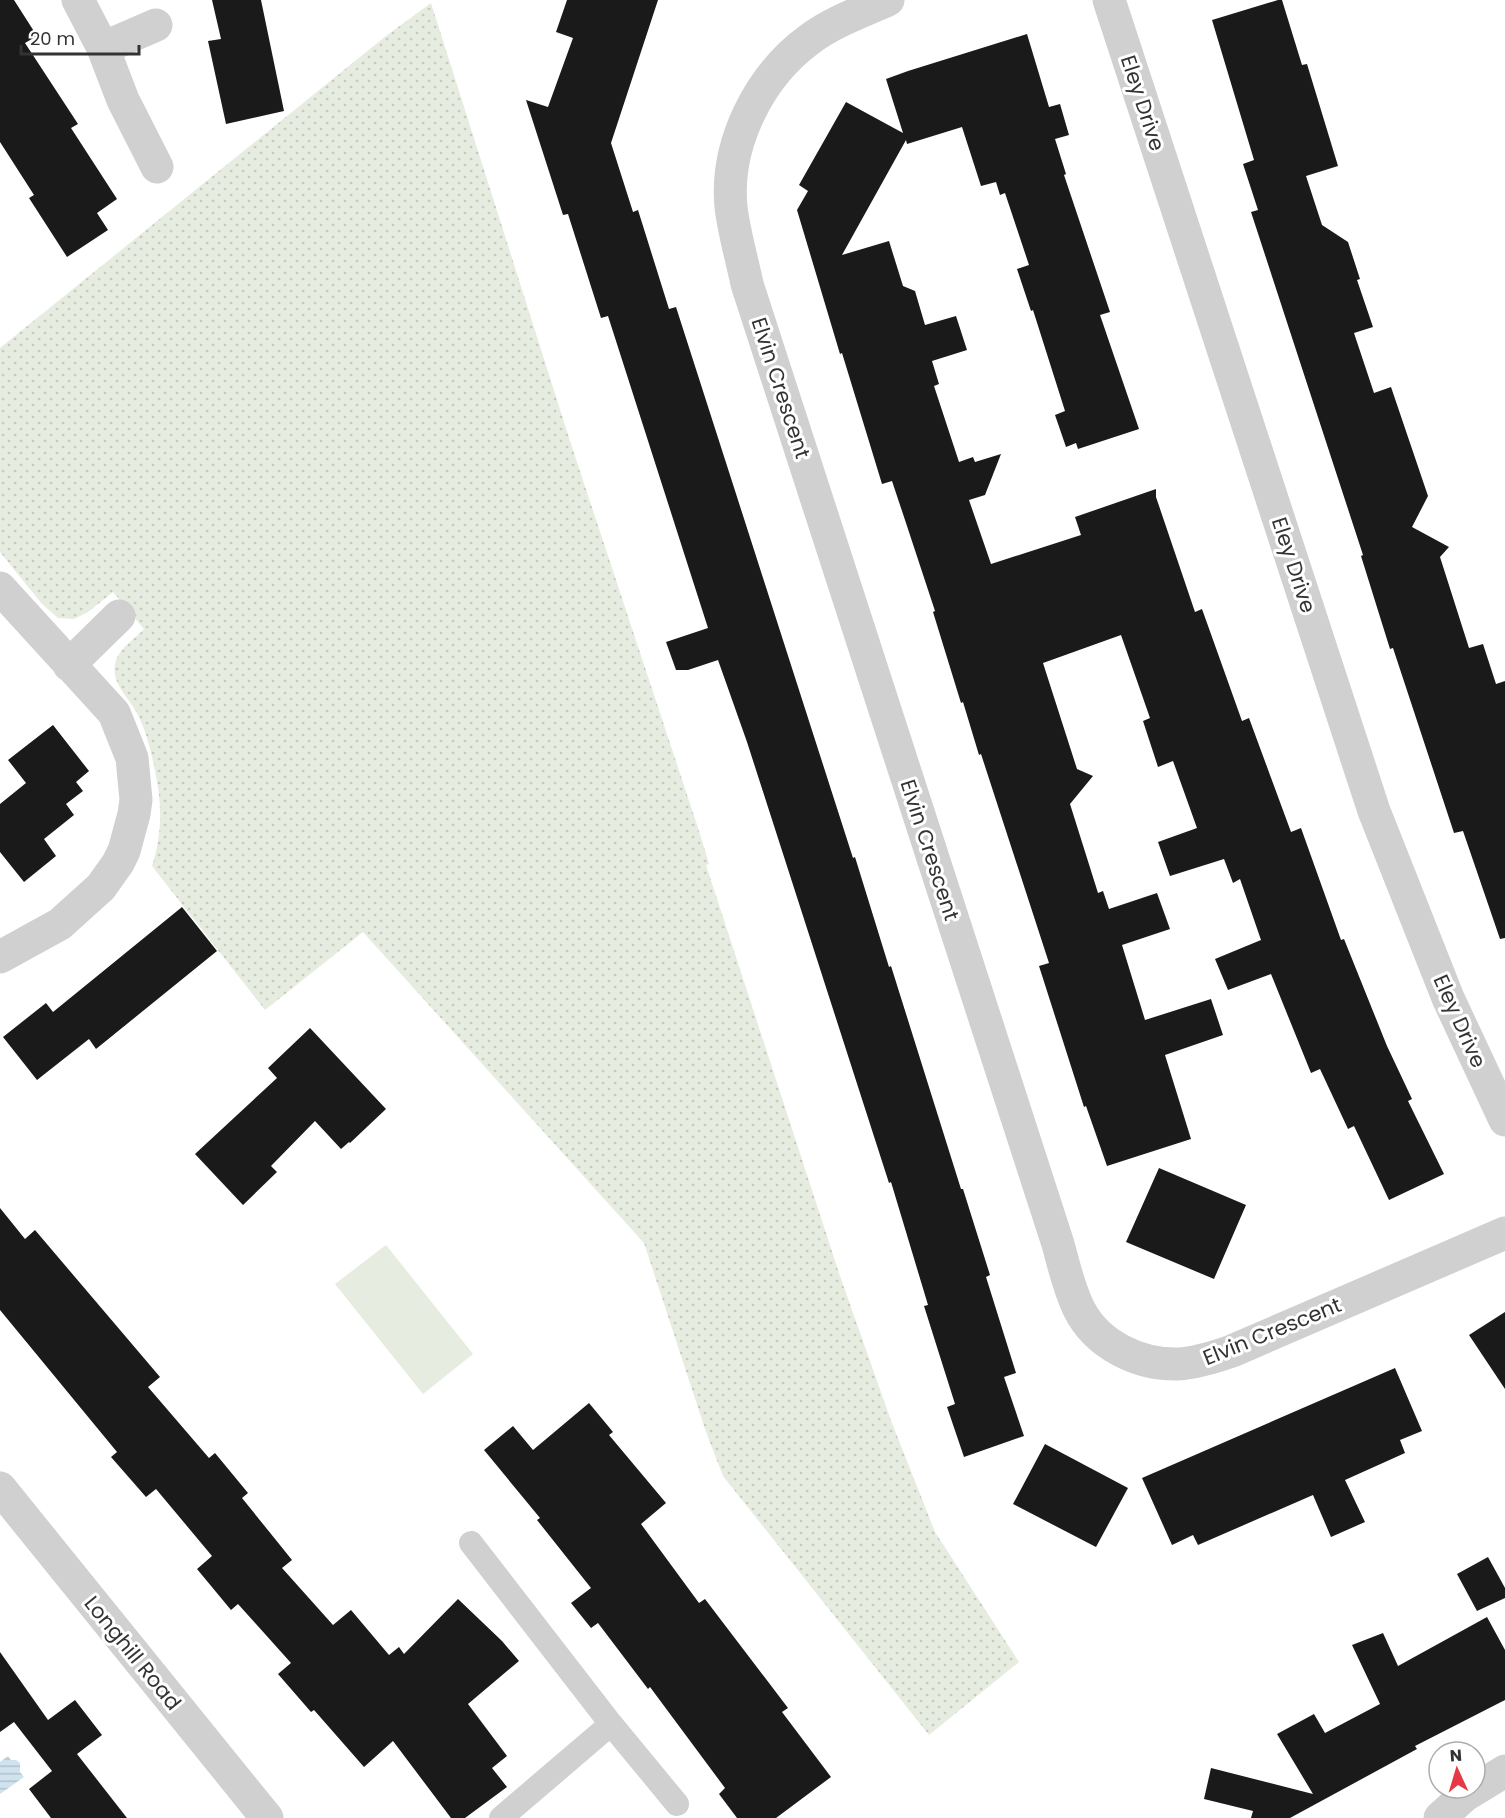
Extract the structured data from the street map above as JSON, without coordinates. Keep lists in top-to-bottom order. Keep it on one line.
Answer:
{"streets":{"street":["Eley Drive","Elvin Crescent","Longhill Road"]},"scale_bar":"20 m","north":"top"}
